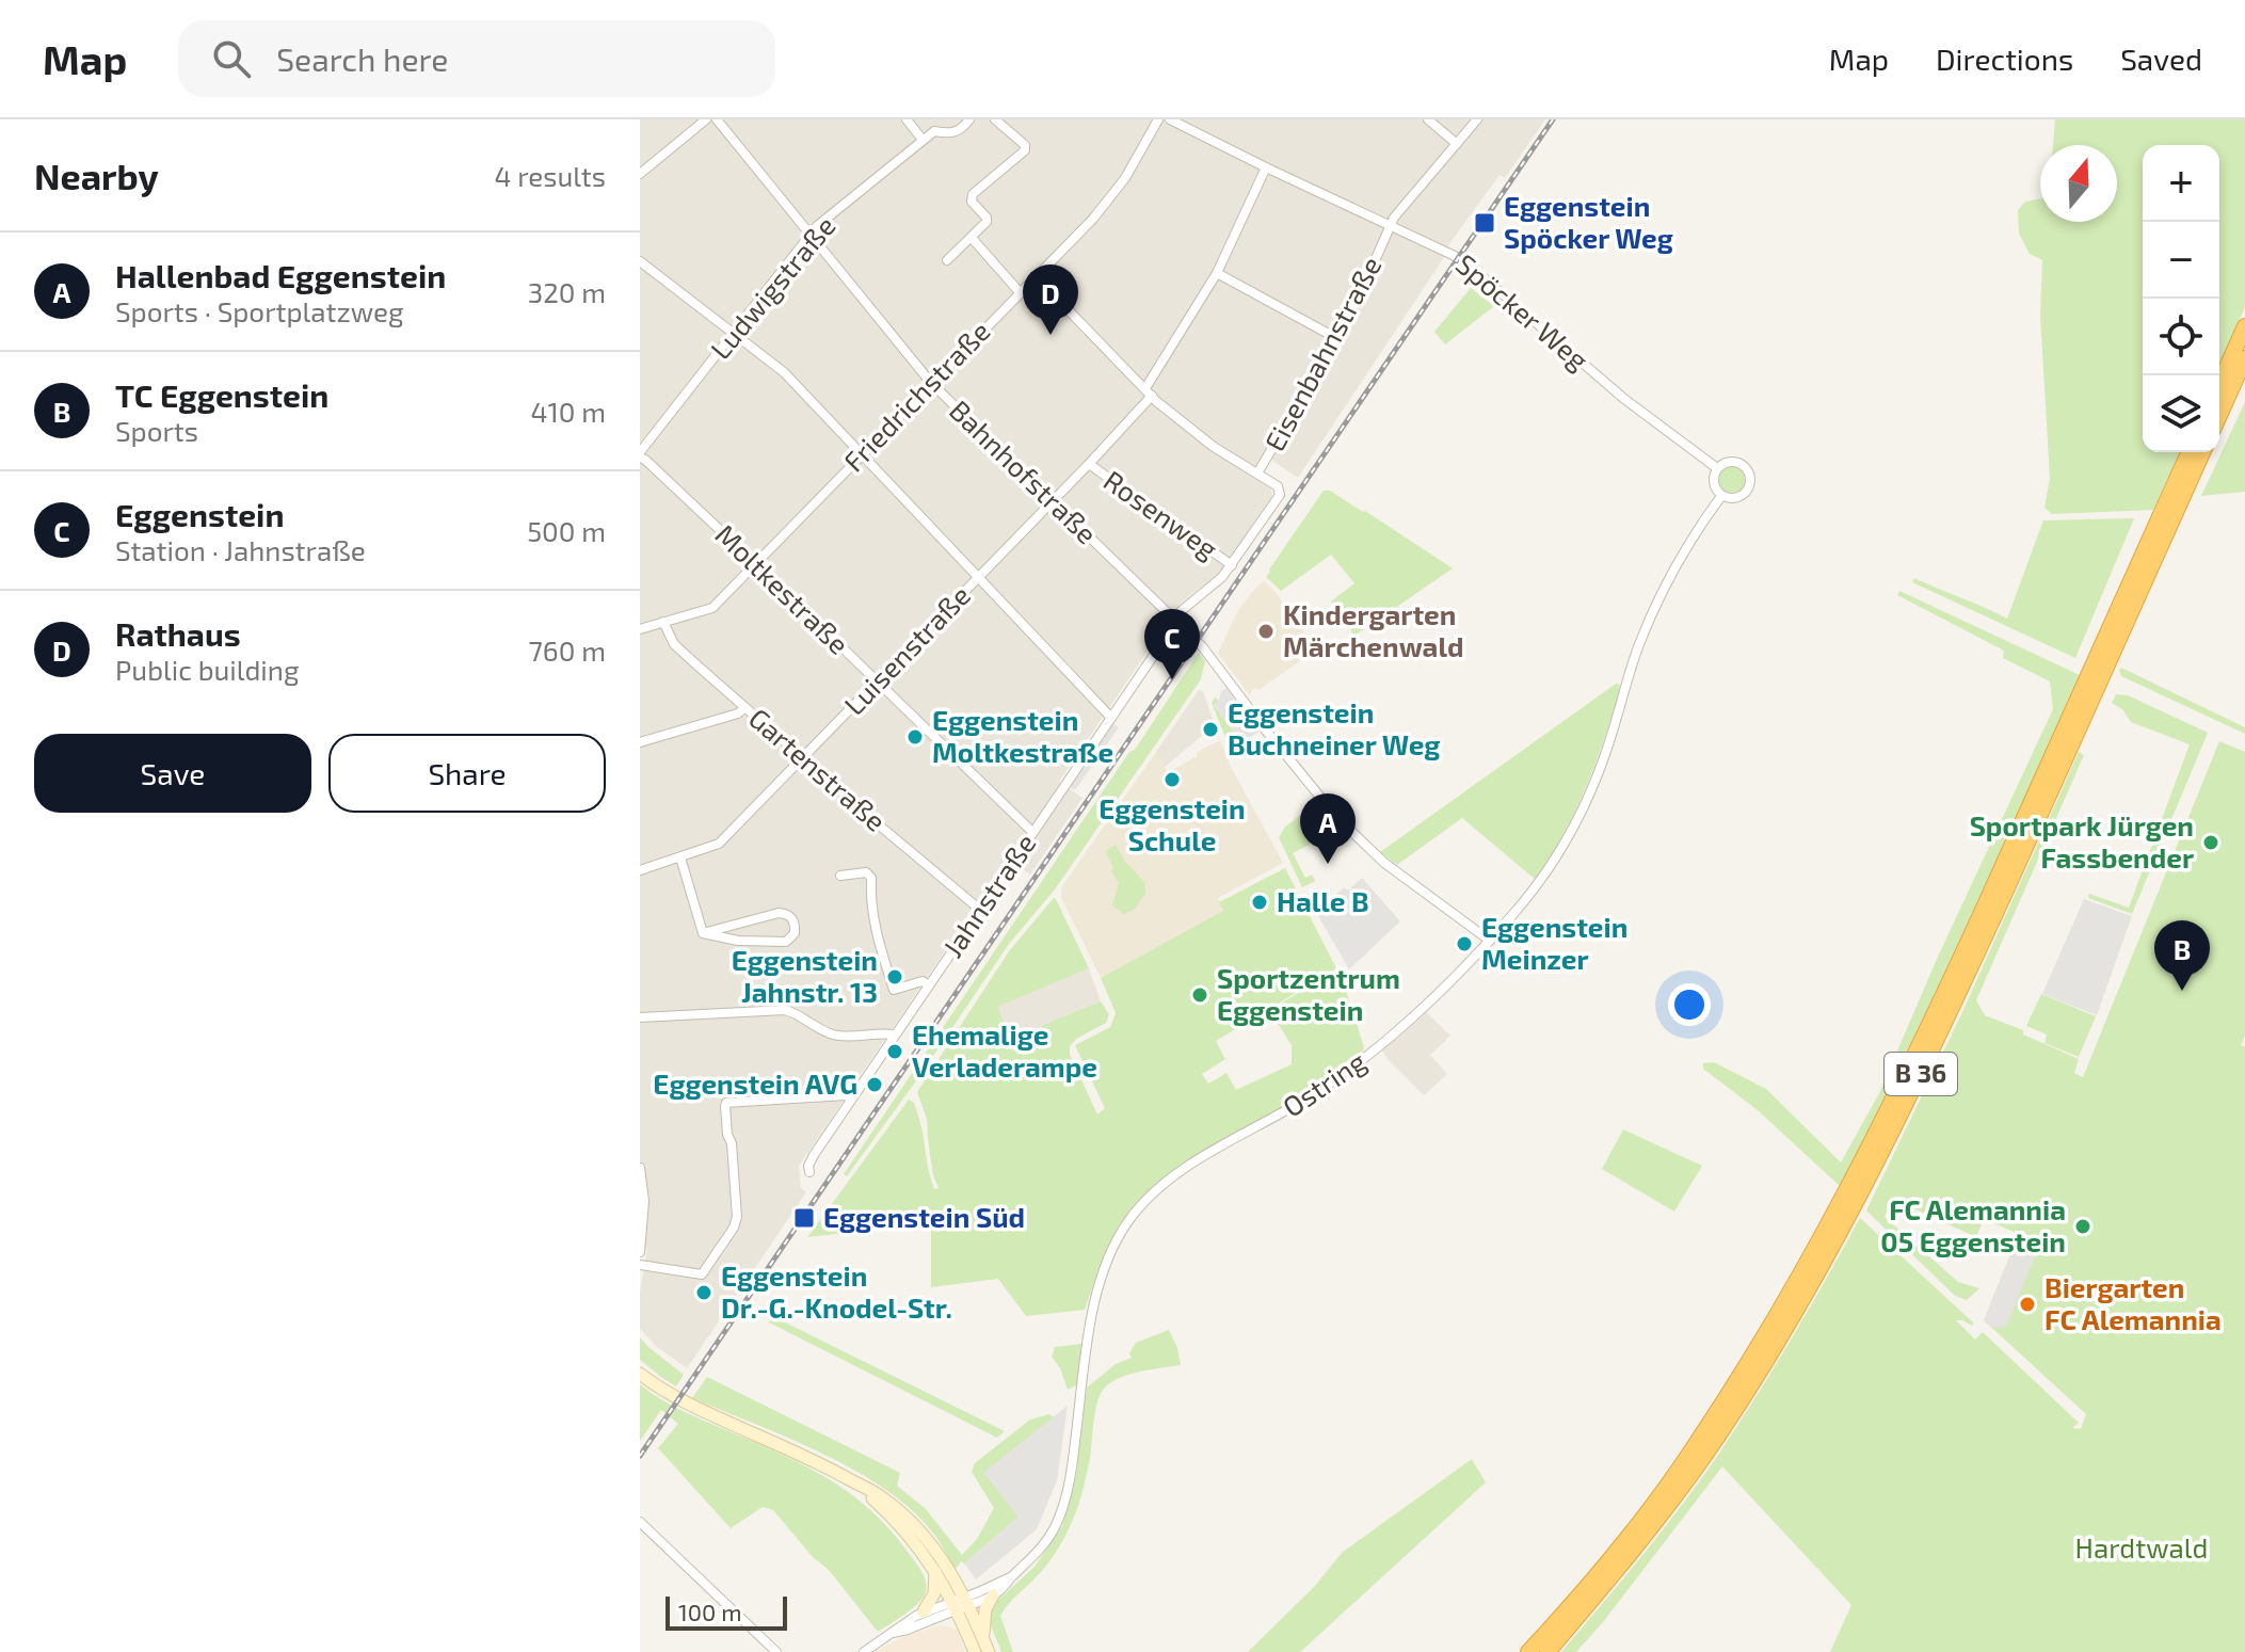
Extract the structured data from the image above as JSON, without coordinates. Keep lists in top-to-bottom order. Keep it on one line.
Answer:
{"streets":{"highway":["B 36"],"street":["Ludwigstraße","Spöcker Weg","Eisenbahnstraße","Friedrichstraße","Bahnhofstraße","Rosenweg","Moltkestraße","Luisenstraße","Gartenstraße","Jahnstraße","Ostring"]},"crossings":[["Ludwigstraße","Bahnhofstraße"],["Ludwigstraße","Moltkestraße"],["Spöcker Weg","Eisenbahnstraße"],["Spöcker Weg","Luisenstraße"],["Spöcker Weg","Ostring"],["Eisenbahnstraße","Bahnhofstraße"],["Eisenbahnstraße","Rosenweg"],["Eisenbahnstraße","Jahnstraße"],["Friedrichstraße","Bahnhofstraße"],["Friedrichstraße","Moltkestraße"],["Friedrichstraße","Gartenstraße"],["Bahnhofstraße","Luisenstraße"],["Bahnhofstraße","Jahnstraße"],["Bahnhofstraße","Ostring"],["Rosenweg","Luisenstraße"],["Moltkestraße","Luisenstraße"],["Moltkestraße","Jahnstraße"],["Luisenstraße","Gartenstraße"],["Gartenstraße","Jahnstraße"]],"parks":["Hardtwald"],"places":{"transit":["Eggenstein Spöcker Weg","Eggenstein Süd"],"other":["Kindergarten Märchenwald","Eggenstein Buchneiner Weg","Eggenstein Moltkestraße","Eggenstein Schule","Sportpark Jürgen Fassbender","Halle B","Eggenstein Meinzer","Eggenstein Jahnstr. 13","Sportzentrum Eggenstein","Ehemalige Verladerampe","Eggenstein AVG","FC Alemannia 05 Eggenstein","Eggenstein Dr.-G.-Knodel-Str.","Biergarten FC Alemannia"]},"scale_bar":"100 m","north":"top","page":{"header":"Map","search":"Search here","nav":["Map","Directions","Saved"],"heading":["Nearby","4 results"],"map_buttons":["+","−"],"list":[{"mark":"A","name":"Hallenbad Eggenstein","note":"Sports · Sportplatzweg","value":"320 m"},{"mark":"B","name":"TC Eggenstein","note":"Sports","value":"410 m"},{"mark":"C","name":"Eggenstein","note":"Station · Jahnstraße","value":"500 m"},{"mark":"D","name":"Rathaus","note":"Public building","value":"760 m"}],"pins":["D","C","A","B"],"buttons":["Save","Share"],"scale":"100 m"}}
